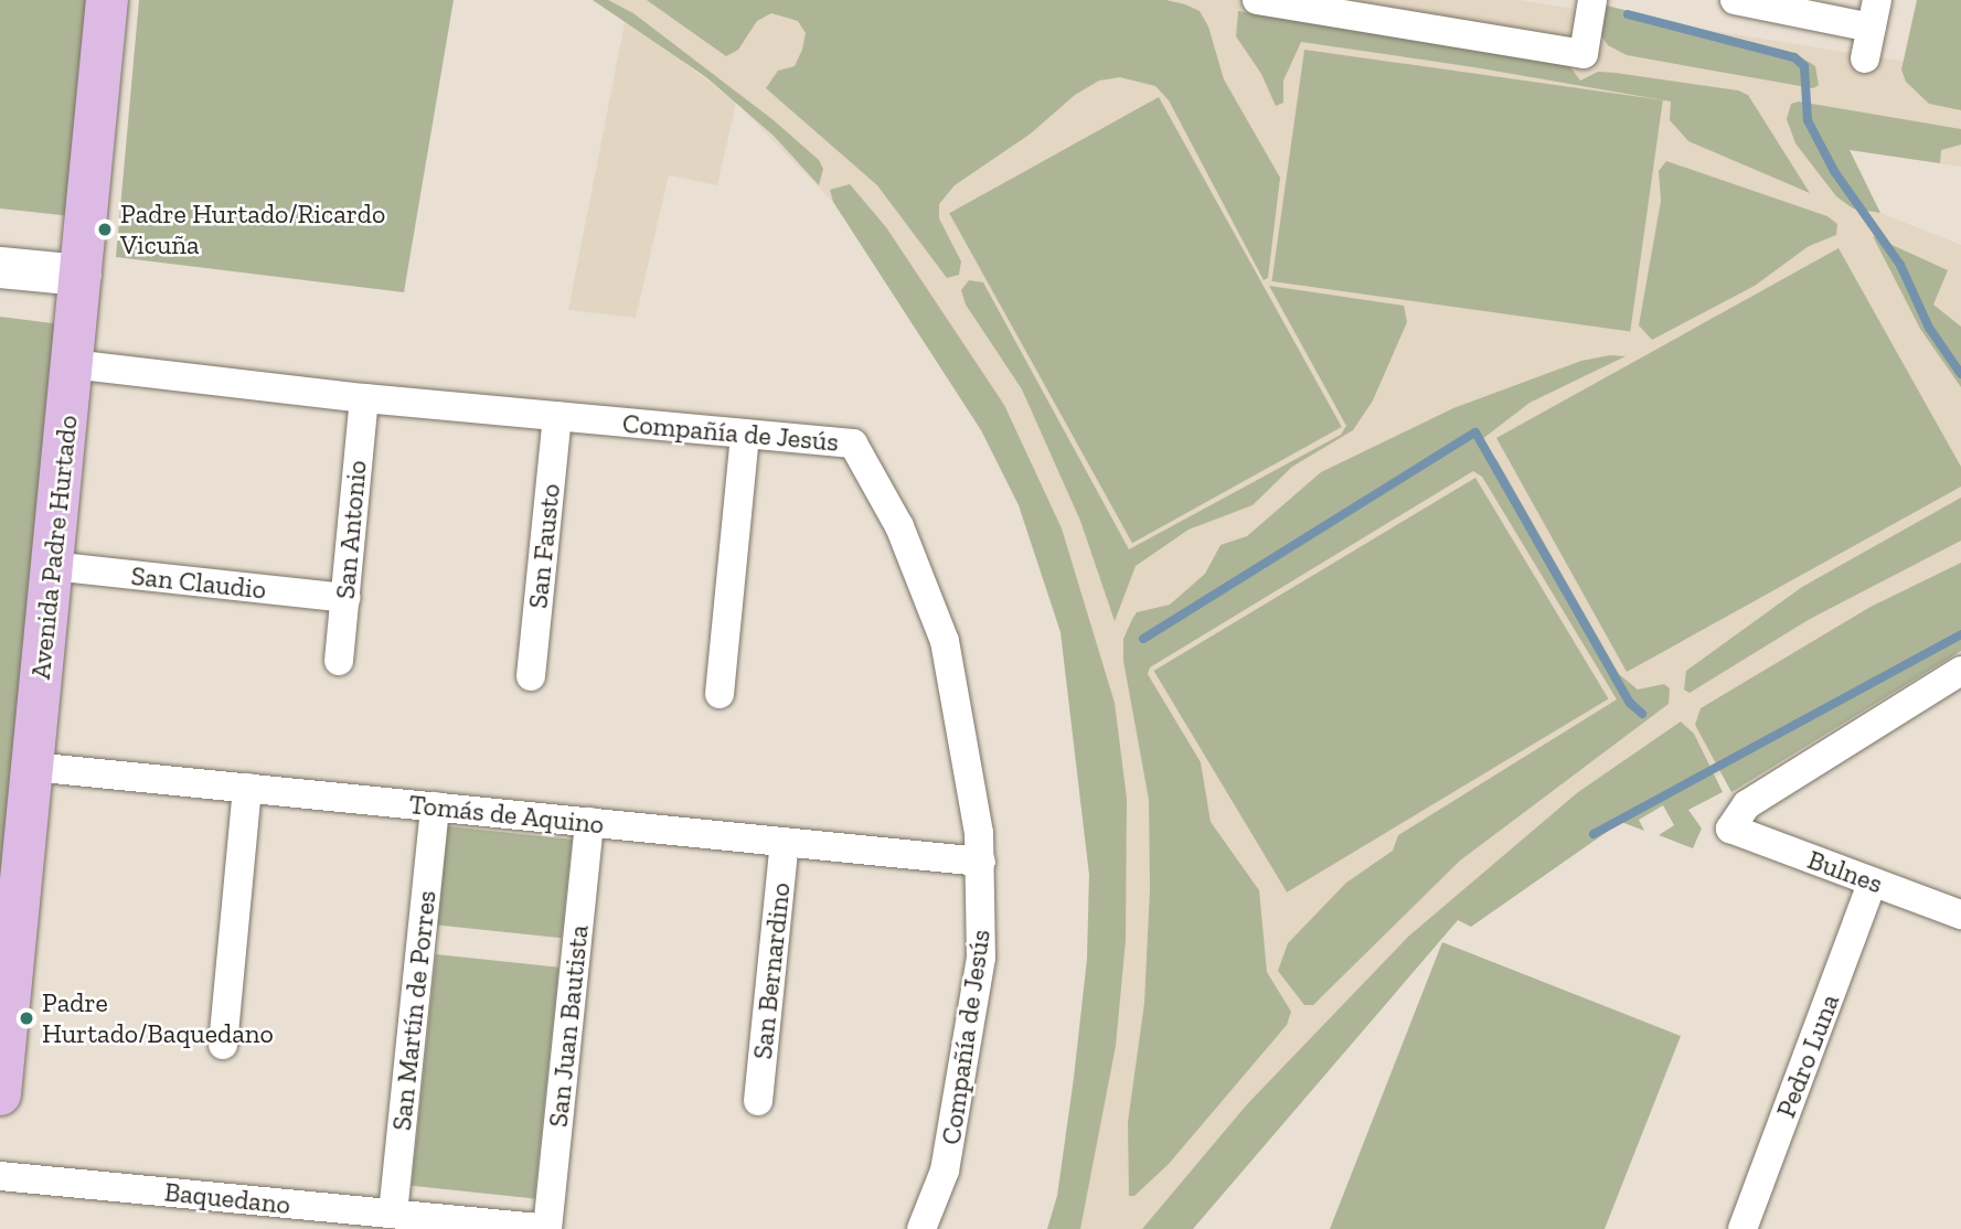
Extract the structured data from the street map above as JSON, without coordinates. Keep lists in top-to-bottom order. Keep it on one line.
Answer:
{"streets":{"main road":["Avenida Padre Hurtado"],"street":["Compañía de Jesús","San Antonio","San Fausto","San Claudio","Tomás de Aquino","Bulnes","San Bernardino","San Martín de Porres","San Juan Bautista","Pedro Luna","Baquedano"]},"crossings":[["Compañía de Jesús","San Antonio"],["Compañía de Jesús","San Fausto"],["Compañía de Jesús","Avenida Padre Hurtado"],["Compañía de Jesús","Tomás de Aquino"],["San Antonio","San Claudio"],["Avenida Padre Hurtado","San Claudio"],["Avenida Padre Hurtado","Tomás de Aquino"],["Tomás de Aquino","San Bernardino"],["Tomás de Aquino","San Martín de Porres"],["Tomás de Aquino","San Juan Bautista"],["Bulnes","Pedro Luna"],["San Martín de Porres","Baquedano"],["San Juan Bautista","Baquedano"]],"places":["Padre Hurtado/Ricardo Vicuña","Padre Hurtado/Baquedano"]}
